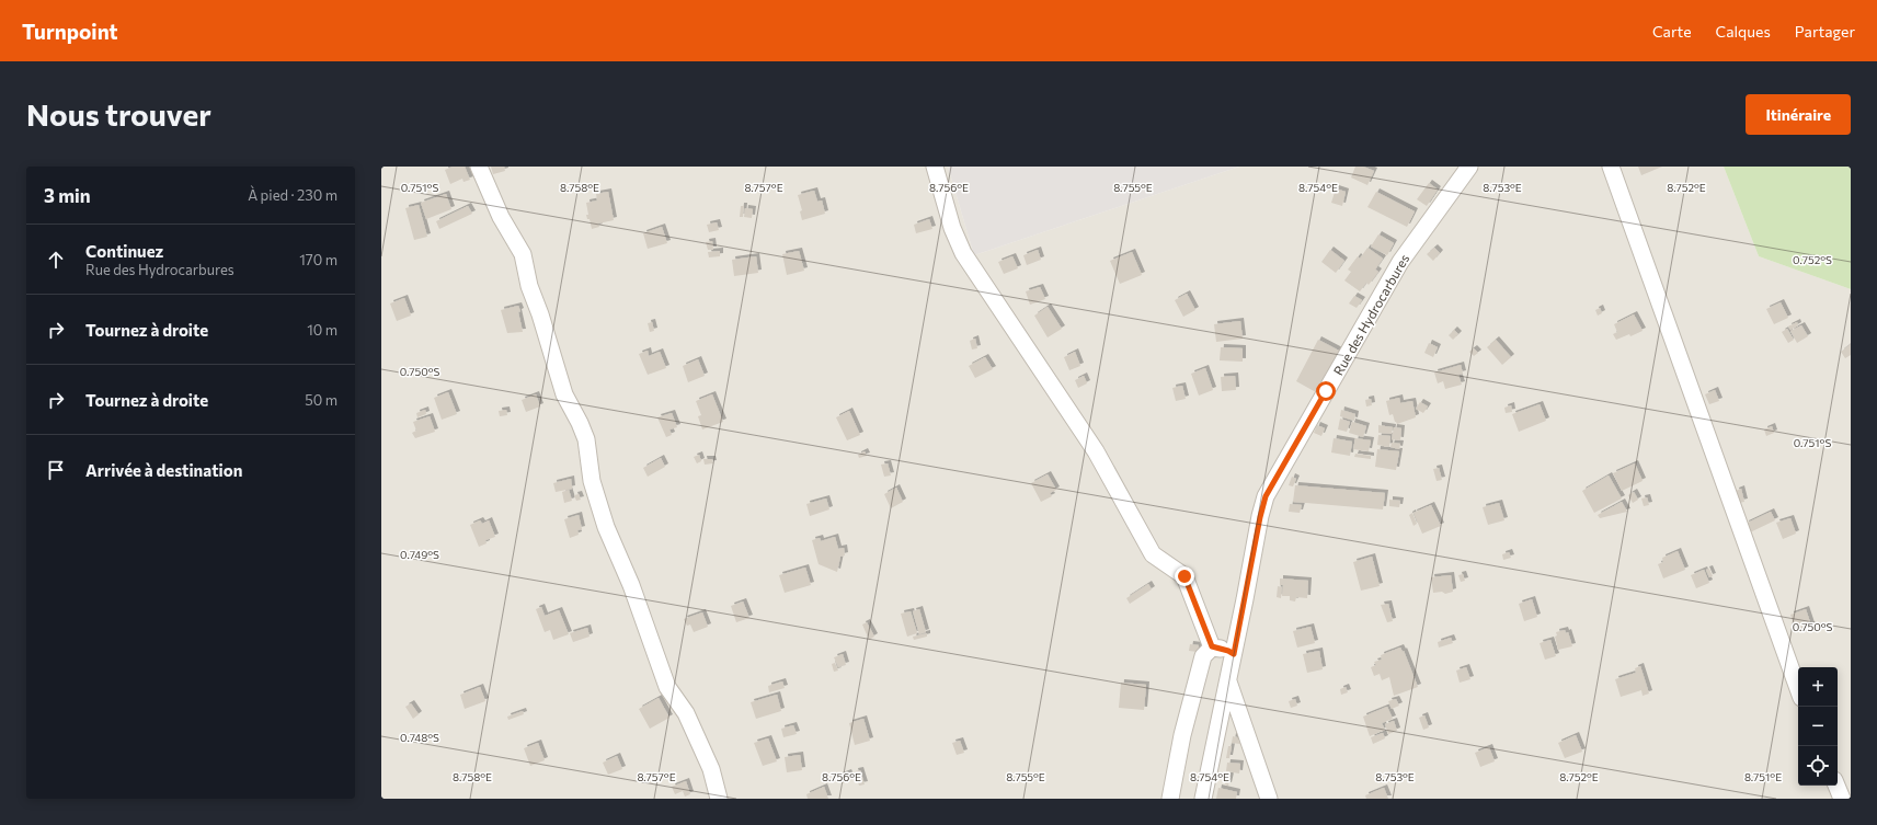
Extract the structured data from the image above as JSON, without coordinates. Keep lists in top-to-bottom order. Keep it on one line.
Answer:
{"streets":{"street":["Rue des Hydrocarbures"]},"page":{"header":"Turnpoint","nav":["Carte","Calques","Partager"],"buttons":"Itinéraire","title":"Nous trouver","heading":["3 min","À pied · 230 m"],"list":[["Continuez","Rue des Hydrocarbures","170 m"],["Tournez à droite","10 m"],["Tournez à droite","50 m"],"Arrivée à destination"],"map_buttons":["+","−"]},"coordinates":["0.751°S","8.758°E","8.757°E","8.756°E","8.755°E","8.754°E","8.753°E","8.752°E","0.752°S","0.750°S","0.749°S","0.748°S","8.751°E"]}
